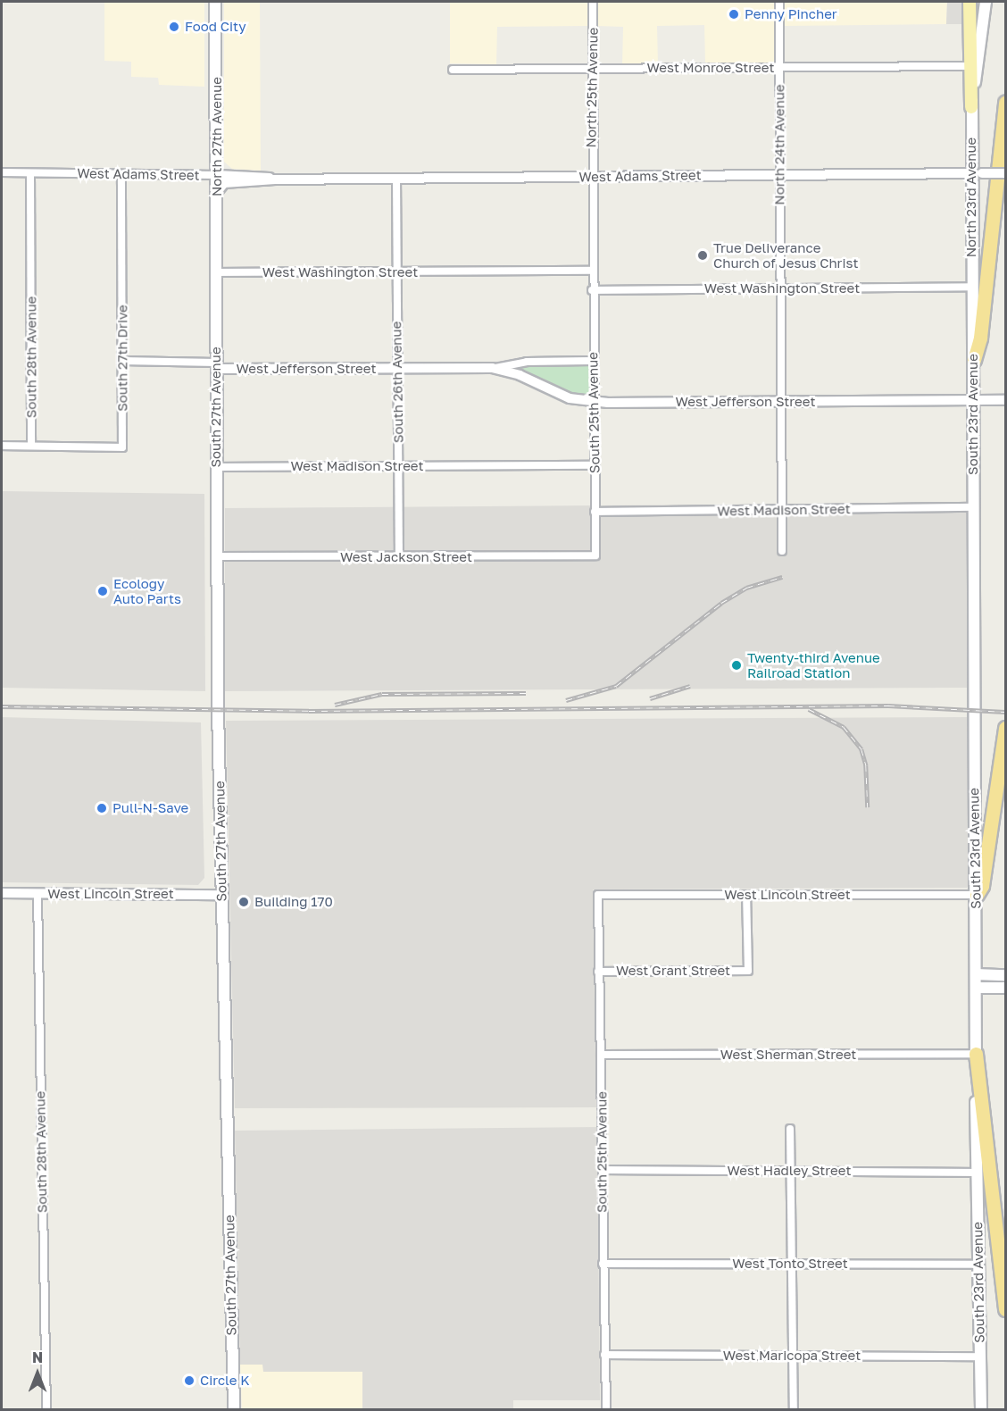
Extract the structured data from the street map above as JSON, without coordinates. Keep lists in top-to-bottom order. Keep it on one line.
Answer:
{"streets":{"main road":["North 27th Avenue","North 23rd Avenue","South 27th Avenue","South 23rd Avenue"],"street":["West Monroe Street","North 25th Avenue","North 24th Avenue","West Adams Street","West Washington Street","South 28th Avenue","South 27th Drive","West Jefferson Street","South 26th Avenue","South 25th Avenue","West Madison Street","West Jackson Street","West Lincoln Street","West Grant Street","West Sherman Street","West Hadley Street","West Tonto Street","West Maricopa Street"]},"crossings":[["West Monroe Street","North 25th Avenue"],["West Monroe Street","North 24th Avenue"],["North 25th Avenue","West Adams Street"],["North 25th Avenue","West Washington Street"],["North 25th Avenue","South 25th Avenue"],["North 27th Avenue","West Adams Street"],["North 27th Avenue","West Washington Street"],["North 27th Avenue","South 27th Avenue"],["North 24th Avenue","West Adams Street"],["North 24th Avenue","West Washington Street"],["North 24th Avenue","West Jefferson Street"],["North 24th Avenue","West Madison Street"],["West Adams Street","North 23rd Avenue"],["West Adams Street","South 28th Avenue"],["West Adams Street","South 27th Drive"],["West Adams Street","South 26th Avenue"],["North 23rd Avenue","West Washington Street"],["North 23rd Avenue","South 23rd Avenue"],["West Washington Street","South 26th Avenue"],["West Washington Street","South 27th Avenue"],["West Washington Street","South 25th Avenue"],["West Washington Street","South 23rd Avenue"],["South 28th Avenue","South 27th Drive"],["South 28th Avenue","West Lincoln Street"],["South 27th Drive","West Jefferson Street"],["West Jefferson Street","South 26th Avenue"],["West Jefferson Street","South 27th Avenue"],["West Jefferson Street","South 25th Avenue"],["West Jefferson Street","South 23rd Avenue"],["South 26th Avenue","West Madison Street"],["South 26th Avenue","West Jackson Street"],["South 27th Avenue","West Madison Street"],["South 27th Avenue","West Jackson Street"],["South 27th Avenue","West Lincoln Street"],["South 25th Avenue","West Madison Street"],["South 25th Avenue","West Jackson Street"],["South 25th Avenue","West Lincoln Street"],["South 25th Avenue","West Grant Street"],["South 25th Avenue","West Sherman Street"],["South 25th Avenue","West Hadley Street"],["South 25th Avenue","West Tonto Street"],["South 25th Avenue","West Maricopa Street"],["South 23rd Avenue","West Madison Street"],["South 23rd Avenue","West Lincoln Street"],["South 23rd Avenue","West Sherman Street"],["South 23rd Avenue","West Hadley Street"],["South 23rd Avenue","West Tonto Street"],["South 23rd Avenue","West Maricopa Street"],["West Lincoln Street","West Grant Street"]],"places":["Penny Pincher","Food City","True Deliverance Church of Jesus Christ","Ecology Auto Parts","Twenty-third Avenue Railroad Station","Pull-N-Save","Building 170","Circle K"],"north":"top"}
